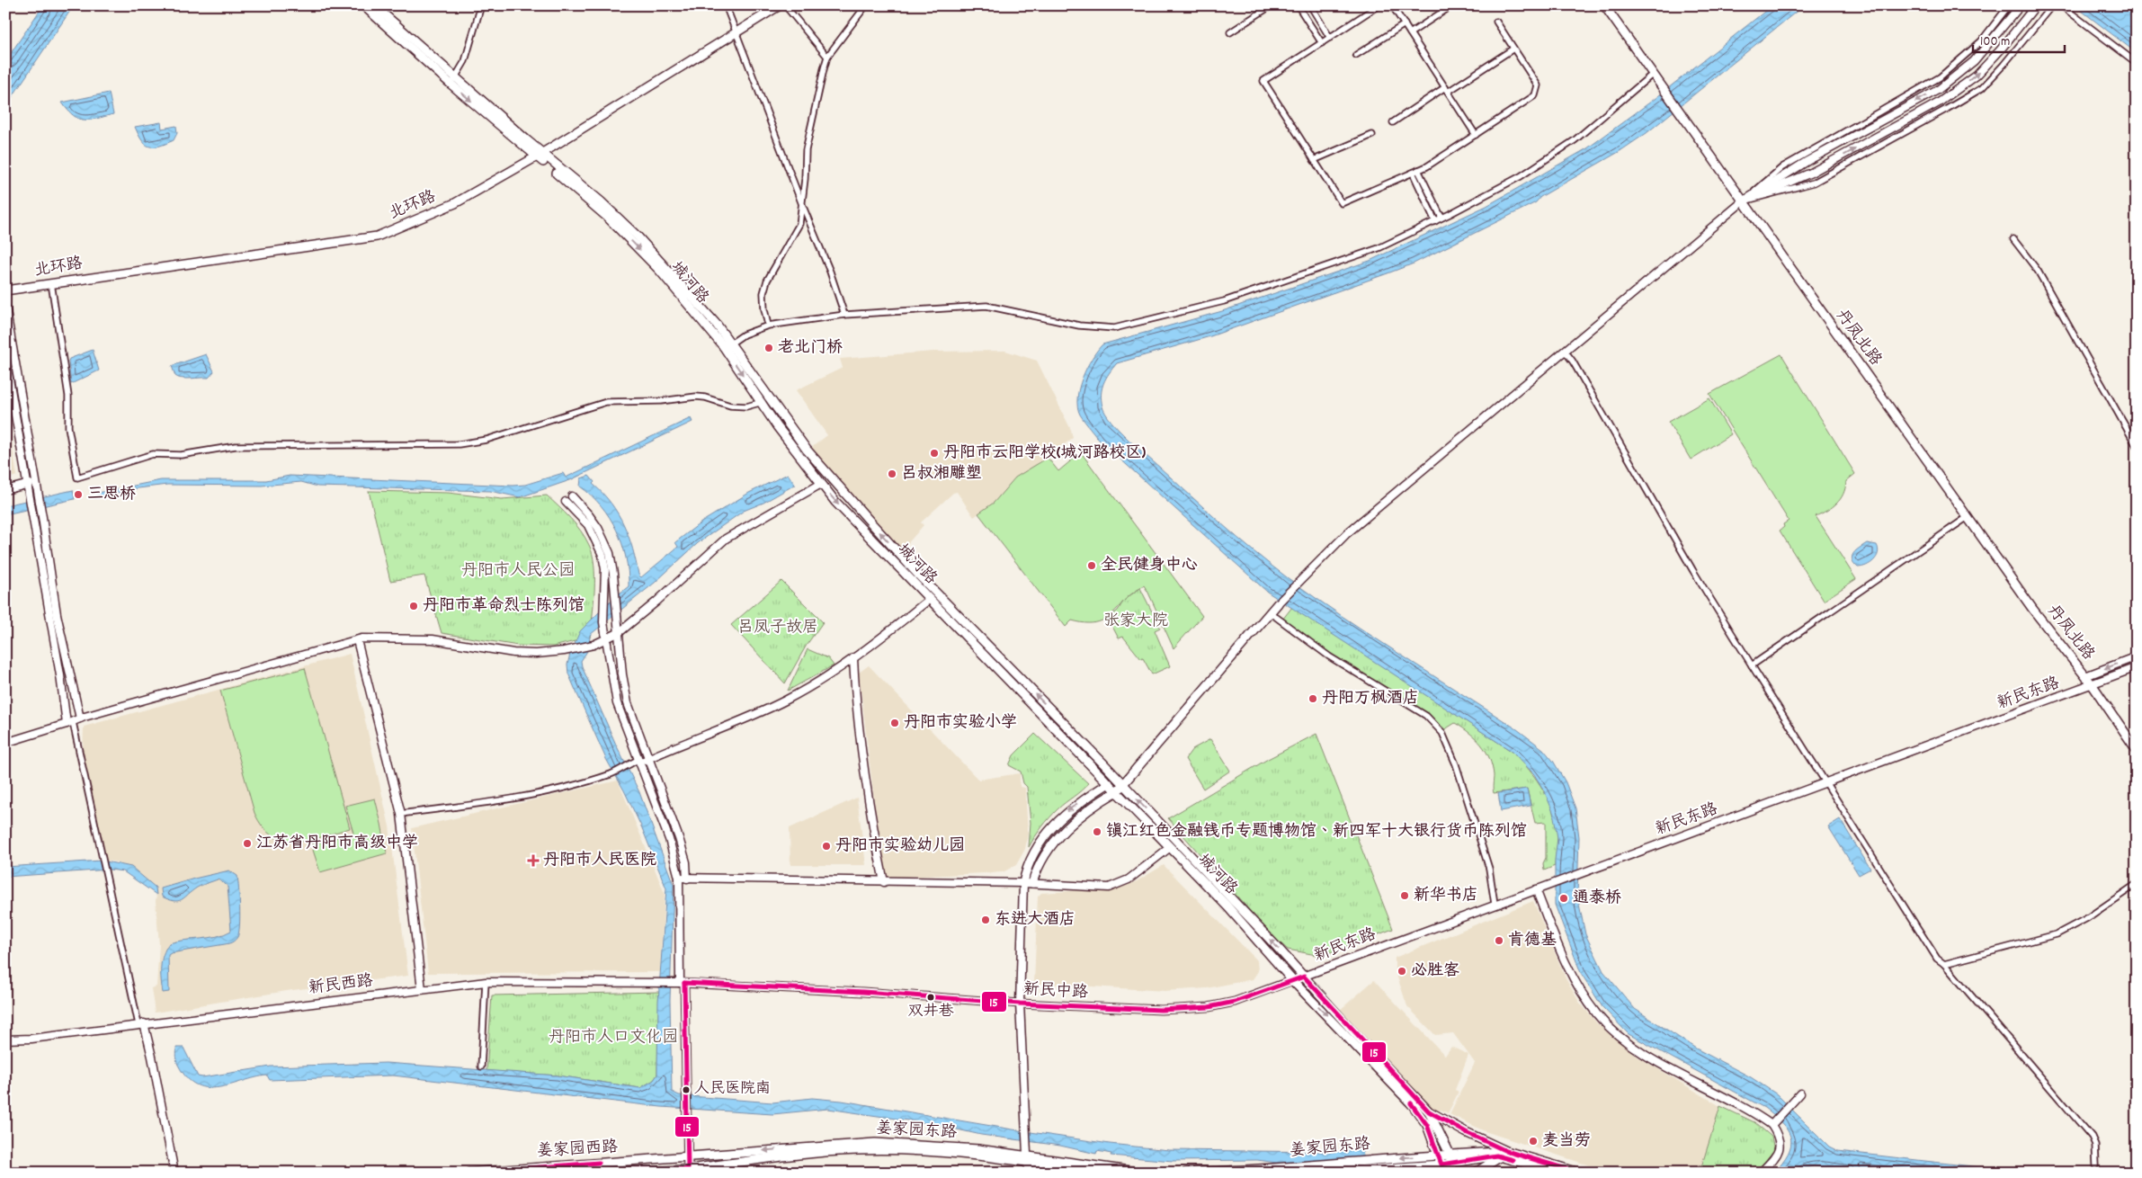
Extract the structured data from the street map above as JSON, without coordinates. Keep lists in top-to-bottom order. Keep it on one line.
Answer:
{"streets":{"main road":["北环路","城河路","丹凤北路","姜家园东路","姜家园西路"],"street":["新民东路","新民西路","新民中路"]},"crossings":[["北环路","城河路"],["城河路","新民东路"],["城河路","新民中路"],["城河路","姜家园东路"],["丹凤北路","新民东路"],["新民东路","新民中路"],["新民西路","新民中路"],["姜家园东路","姜家园西路"]],"parks":["丹阳市人民公园","张家大院","吕凤子故居","丹阳市人口文化园"],"places":{"other":["老北门桥","丹阳市云阳学校(城河路校区)","吕叔湘雕塑","三思桥","全民健身中心","丹阳市革命烈士陈列馆","丹阳万枫酒店","丹阳市实验小学","镇江红色金融钱币专题博物馆、新四军十大银行货币陈列馆","江苏省丹阳市高级中学","丹阳市实验幼儿园","新华书店","通泰桥","东进大酒店","肯德基","必胜客","双井巷","人民医院南","麦当劳"],"health":["丹阳市人民医院"]},"lines":["transit line 15"],"scale_bar":"100 m"}
